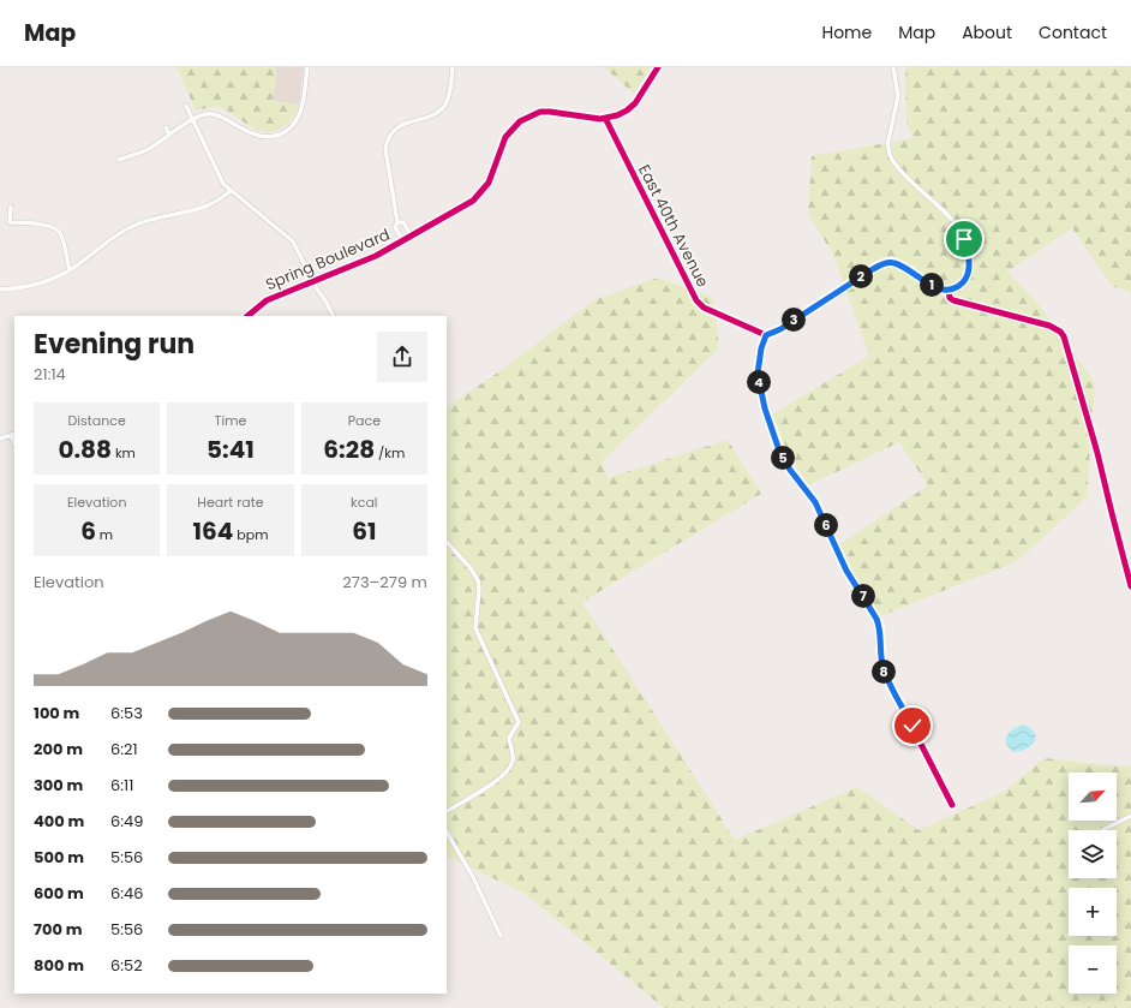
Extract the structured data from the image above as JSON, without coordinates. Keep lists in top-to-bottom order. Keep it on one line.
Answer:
{"streets":{"street":["East 40th Avenue","Spring Boulevard"]},"crossings":[["East 40th Avenue","Spring Boulevard"]],"north":"top right","page":{"header":"Map","nav":["Home","Map","About","Contact"],"pins":["2","1","3","4","5","6","7","8"],"heading":["Evening run","21:14"],"stats":[["Distance","0.88 km"],["Time","5:41"],["Pace","6:28 /km"],["Elevation","6 m"],["Heart rate","164 bpm"],["kcal","61"]],"chart":["Elevation","273–279 m"],"list":[{"name":"100 m","note":"6:53"},{"name":"200 m","note":"6:21"},{"name":"300 m","note":"6:11"},{"name":"400 m","note":"6:49"},{"name":"500 m","note":"5:56"},{"name":"600 m","note":"6:46"},{"name":"700 m","note":"5:56"},{"name":"800 m","note":"6:52"}],"map_buttons":["+","−"]}}
